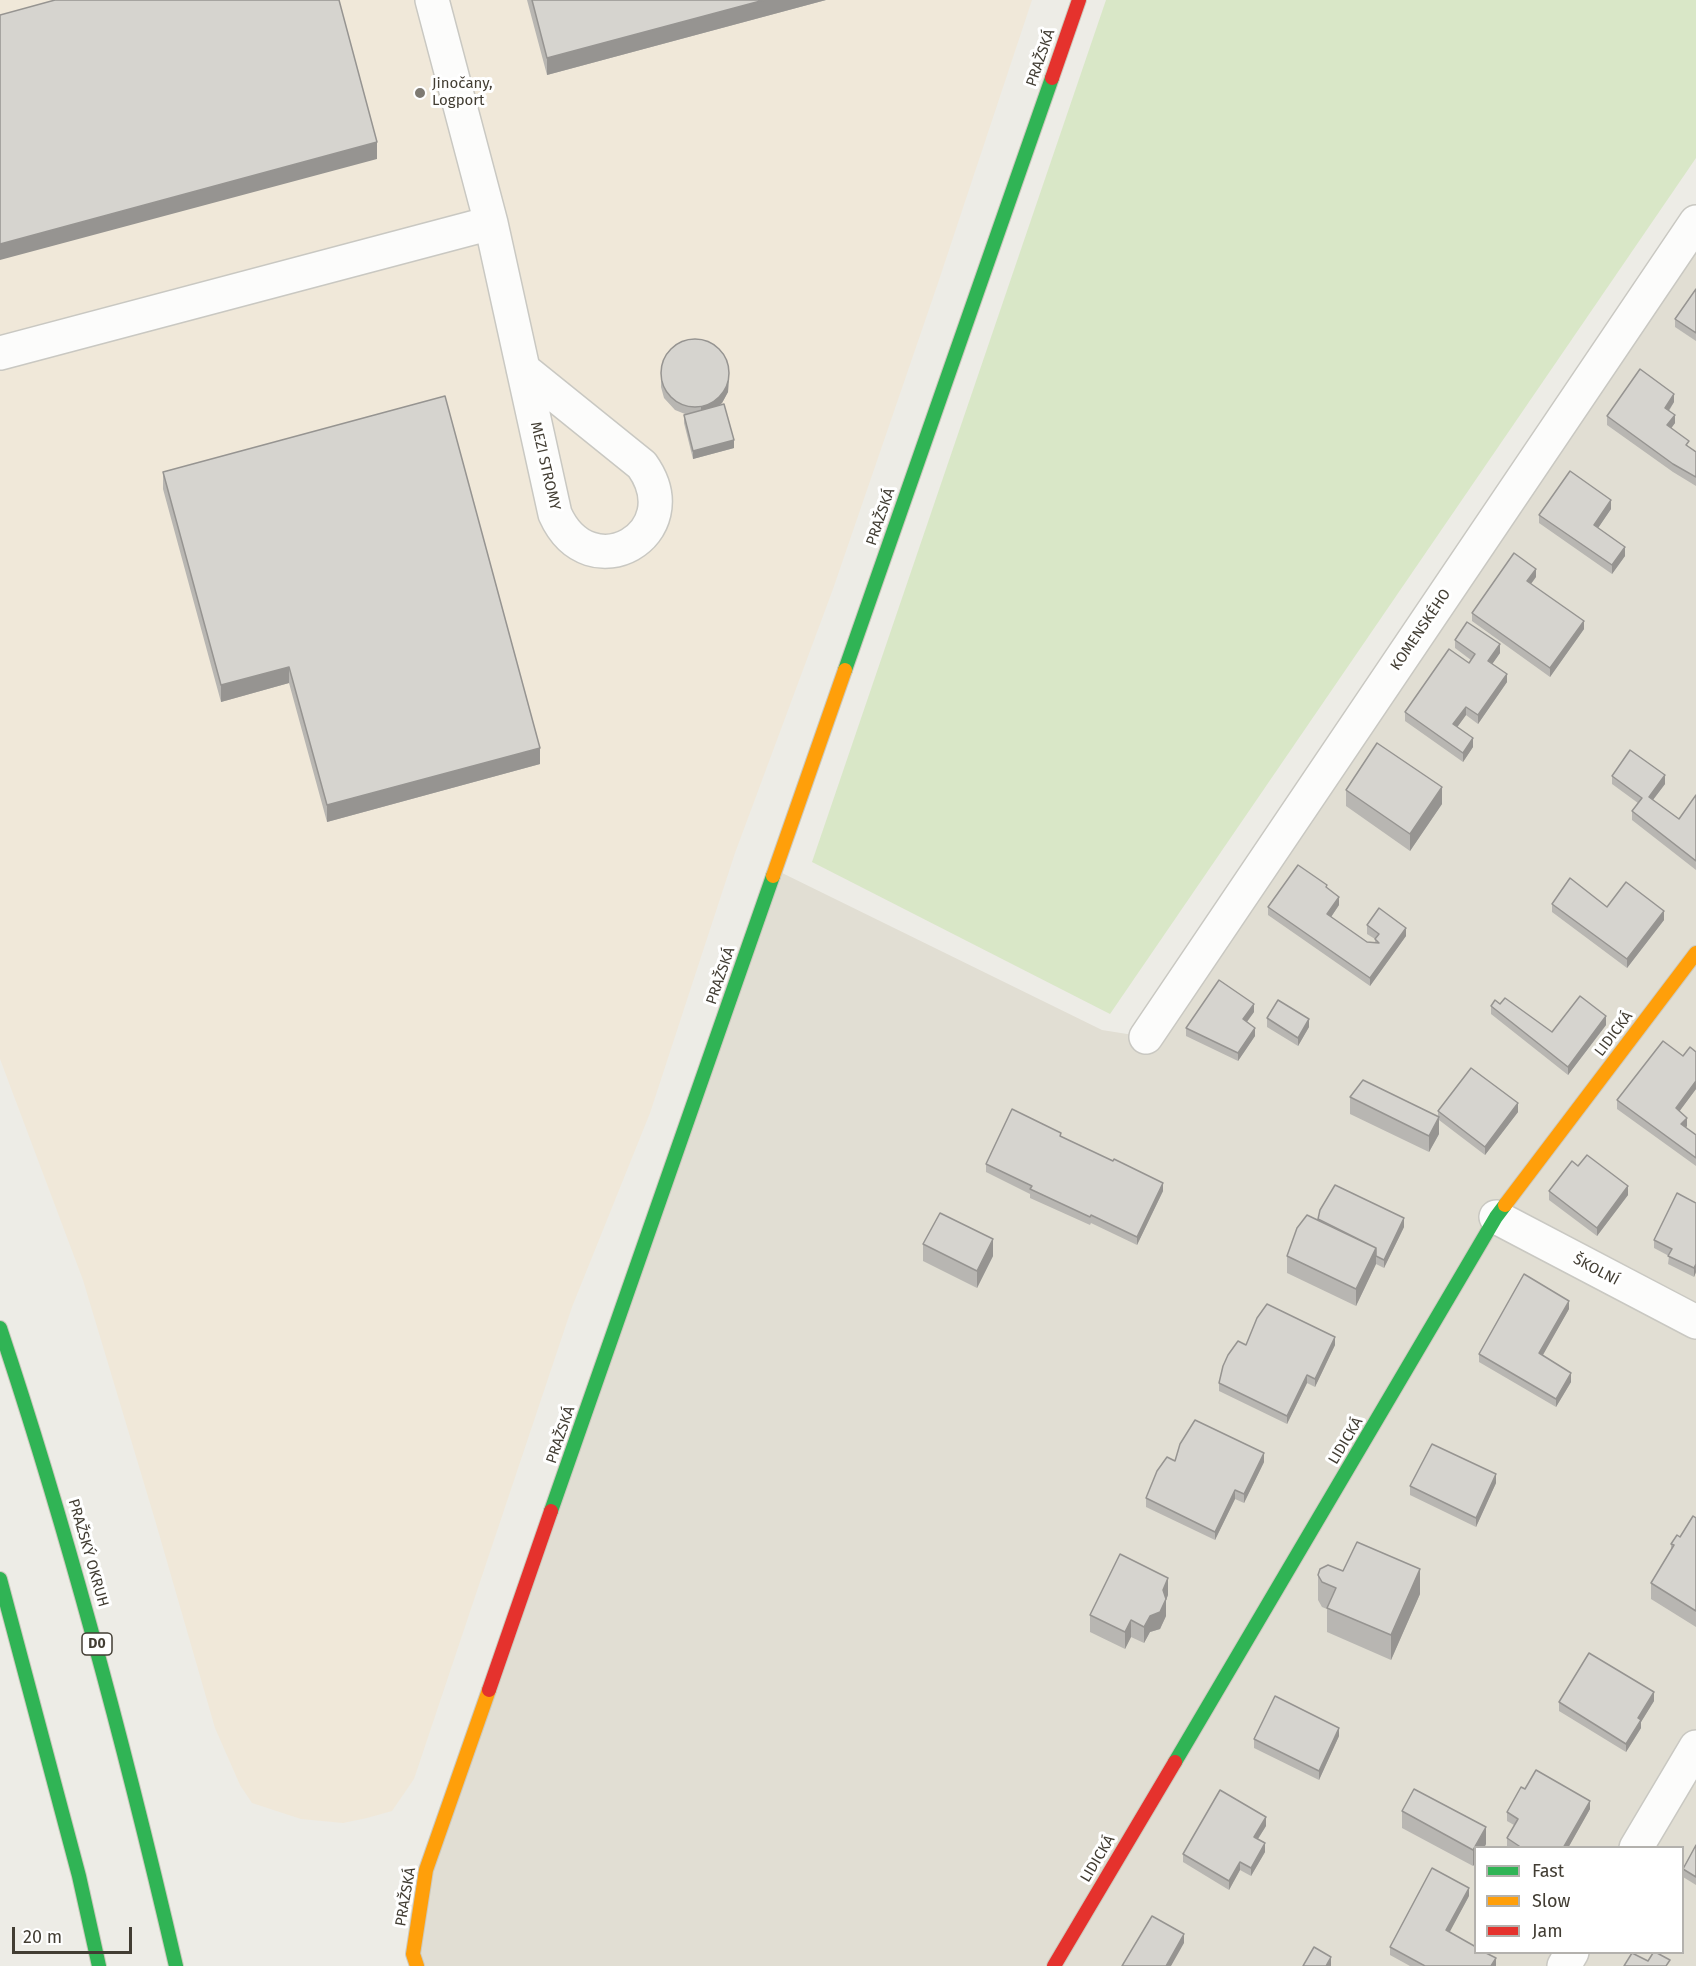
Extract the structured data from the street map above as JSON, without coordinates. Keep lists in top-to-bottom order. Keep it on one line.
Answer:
{"streets":{"main road":["PRAŽSKÁ","LIDICKÁ","PRAŽSKÝ OKRUH","D0"],"street":["MEZI STROMY","KOMENSKÉHO","ŠKOLNÍ"]},"crossings":[["LIDICKÁ","ŠKOLNÍ"]],"places":["Jinočany, Logport"],"legend":["Fast","Slow","Jam"],"scale_bar":"20 m"}
